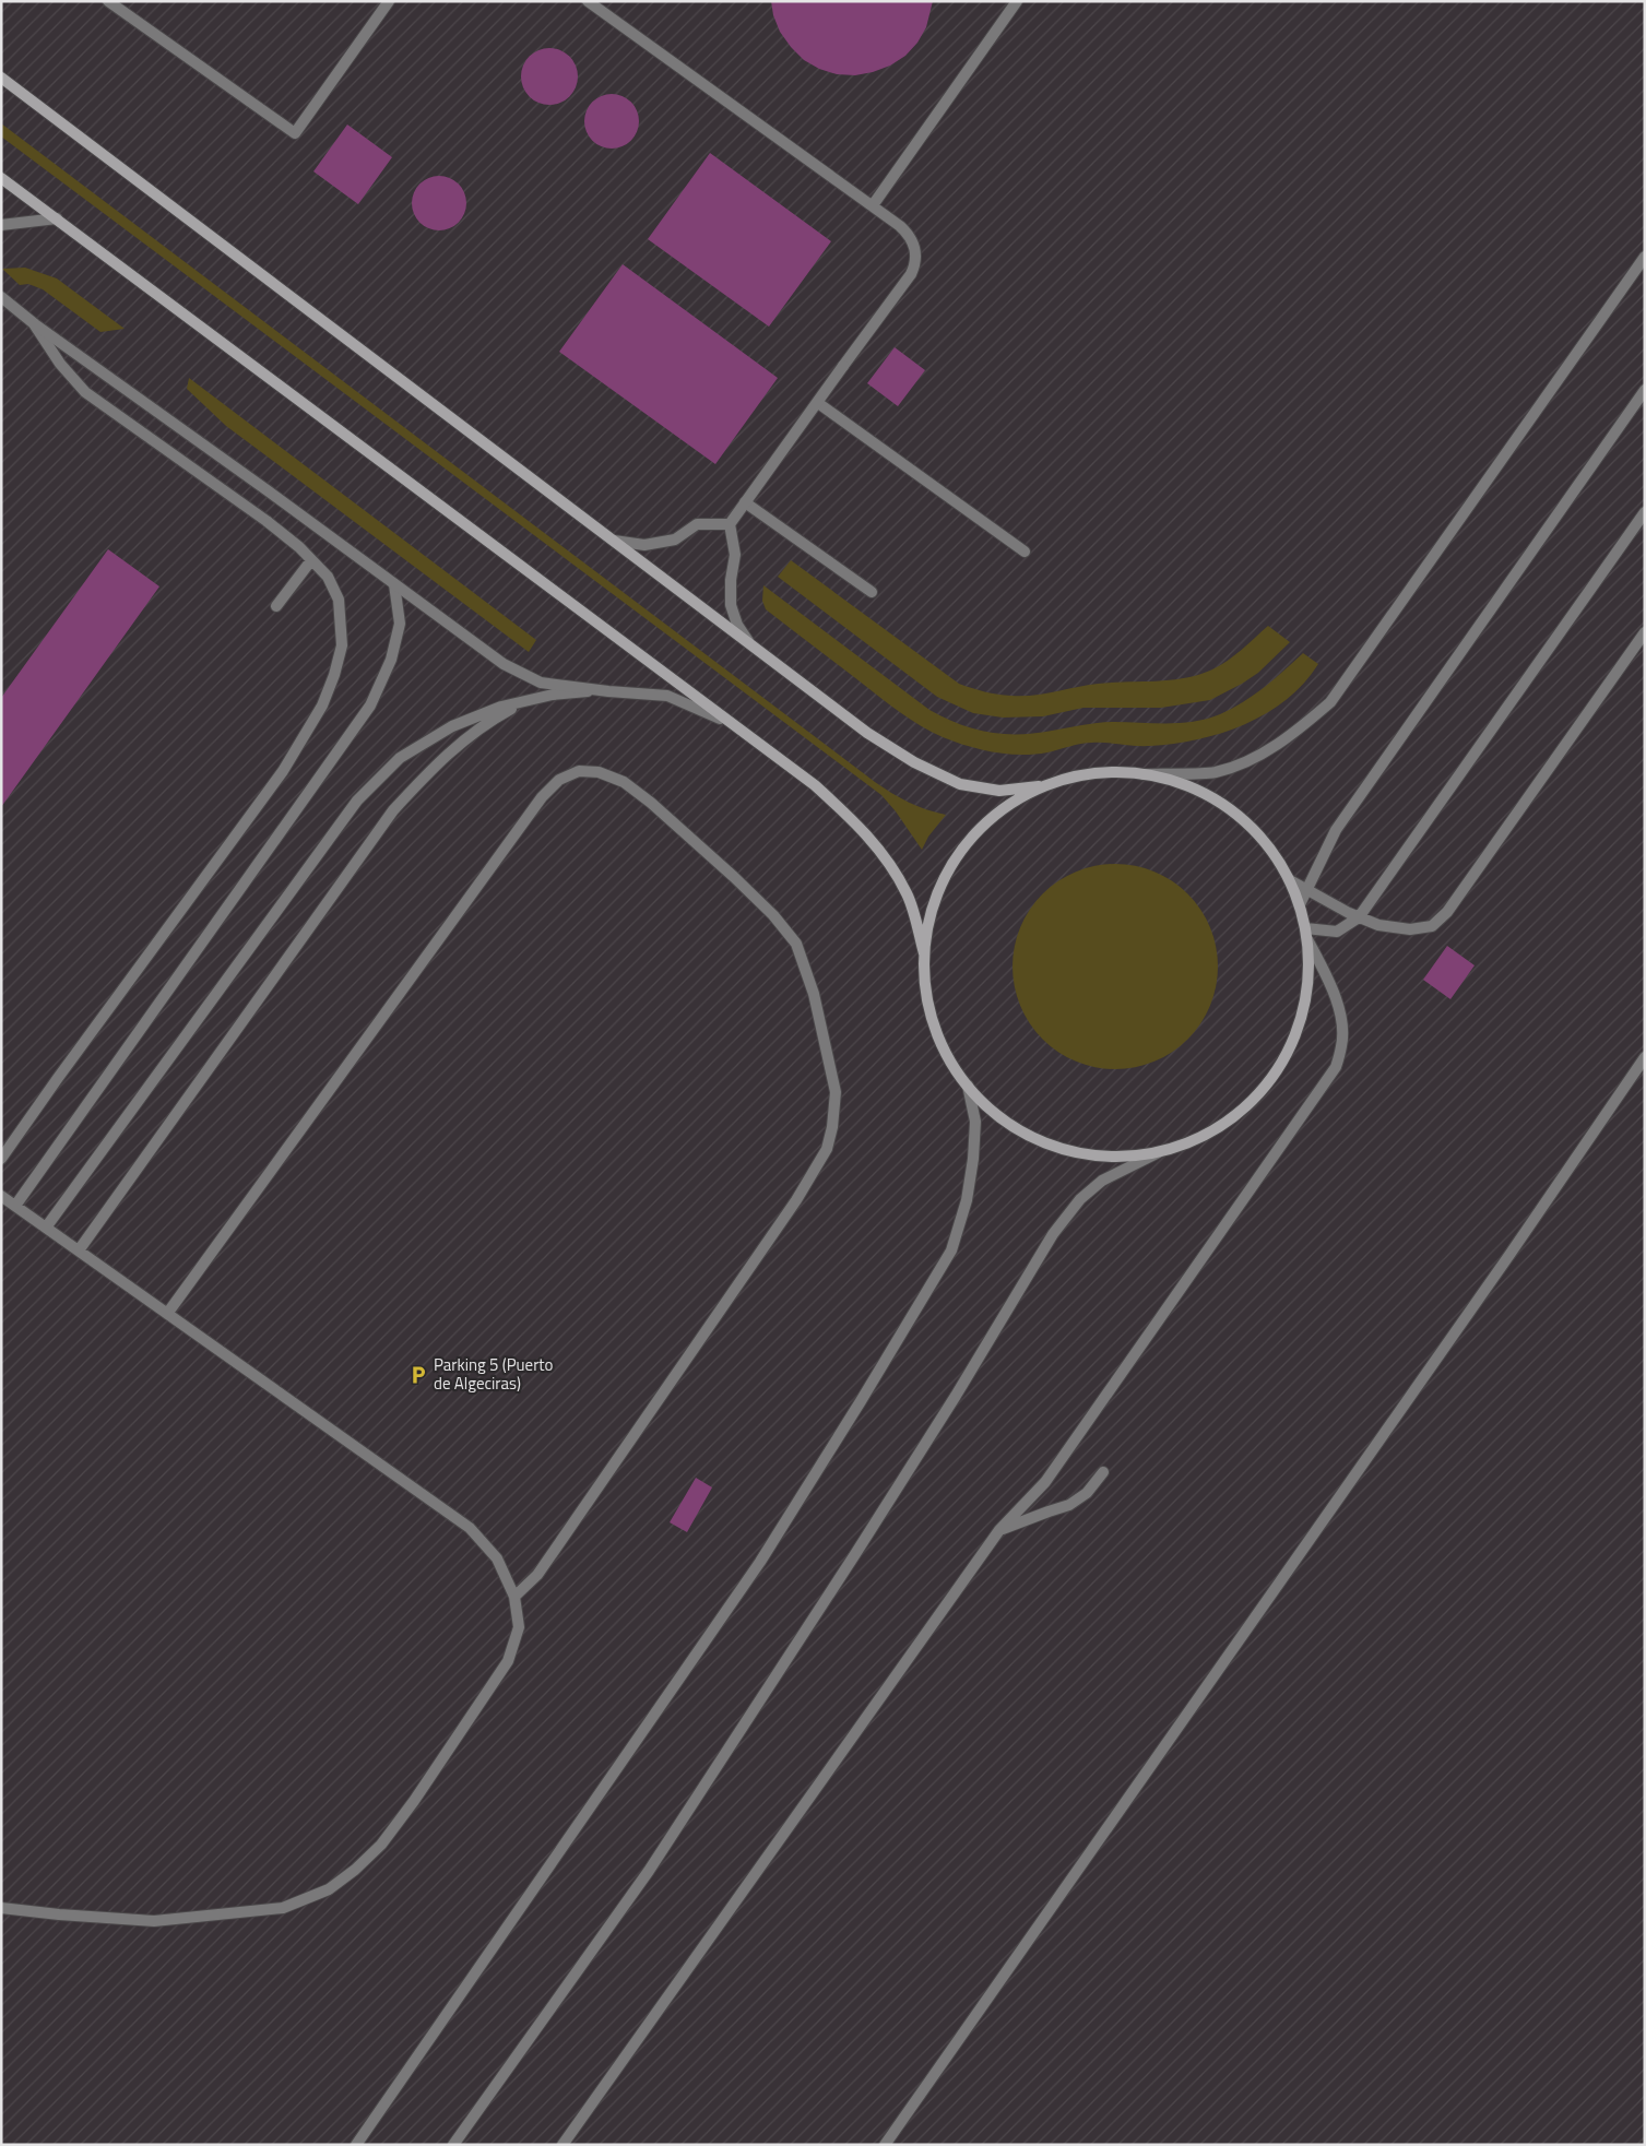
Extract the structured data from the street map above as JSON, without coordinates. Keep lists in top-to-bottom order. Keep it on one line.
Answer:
{"places":{"parking":["Parking 5 (Puerto de Algeciras)"]}}
